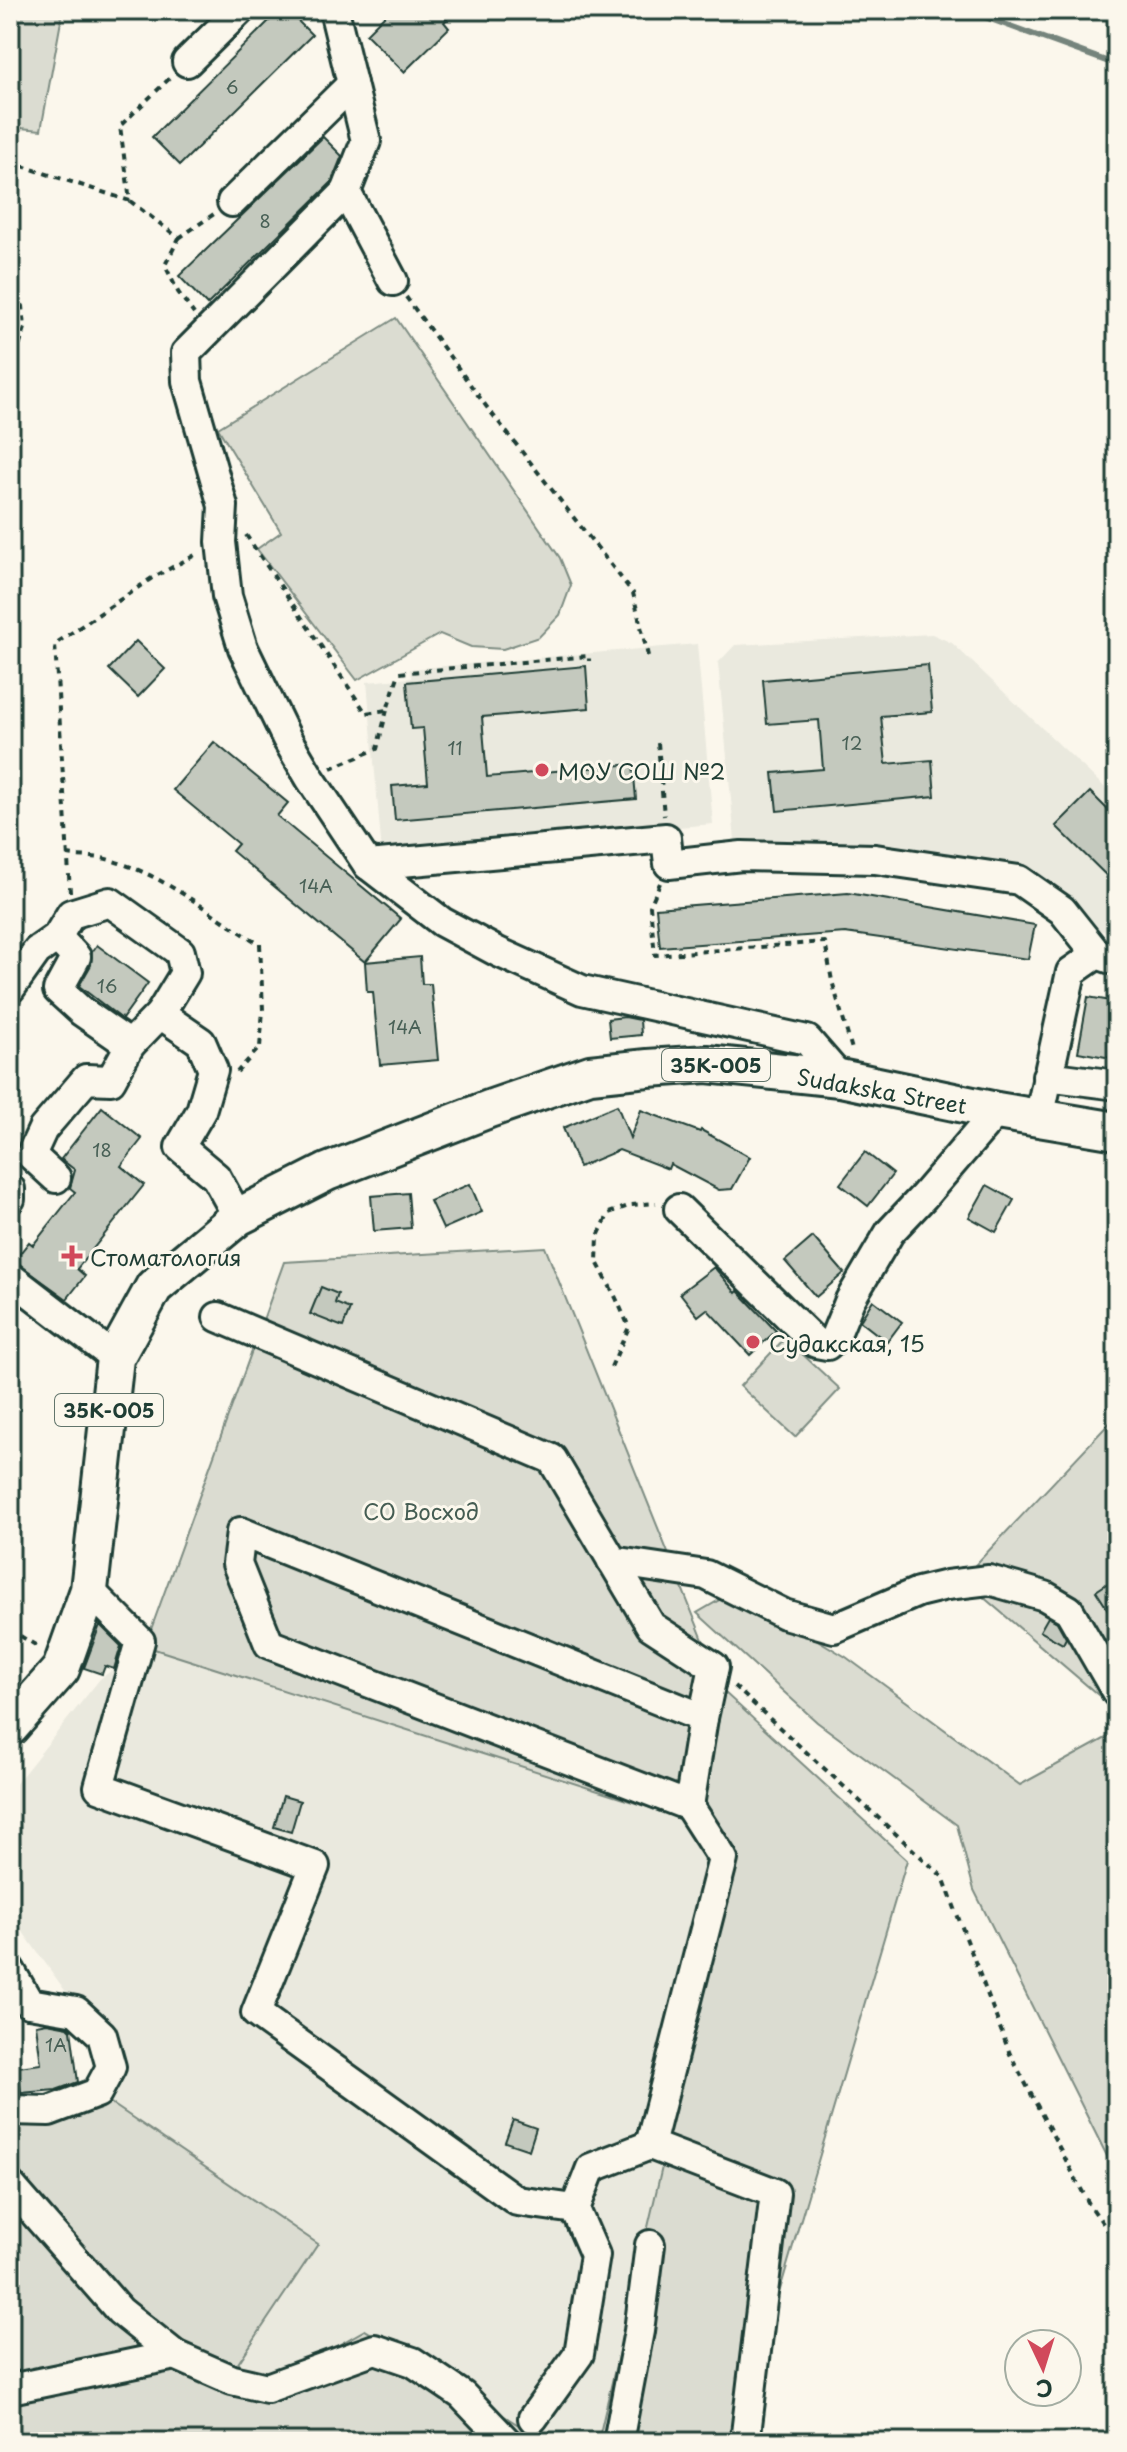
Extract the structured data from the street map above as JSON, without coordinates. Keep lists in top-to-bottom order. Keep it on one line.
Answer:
{"streets":{"main road":["35К-005","Sudakska Street"]},"crossings":[["35К-005","Sudakska Street"]],"parks":["СО Восход"],"places":{"other":["МОУ СОШ №2","Судакская, 15"],"health":["Стоматология"]},"house_numbers":["6","8","12","11","14А","16","14А","18","1А"],"north":"bottom"}
